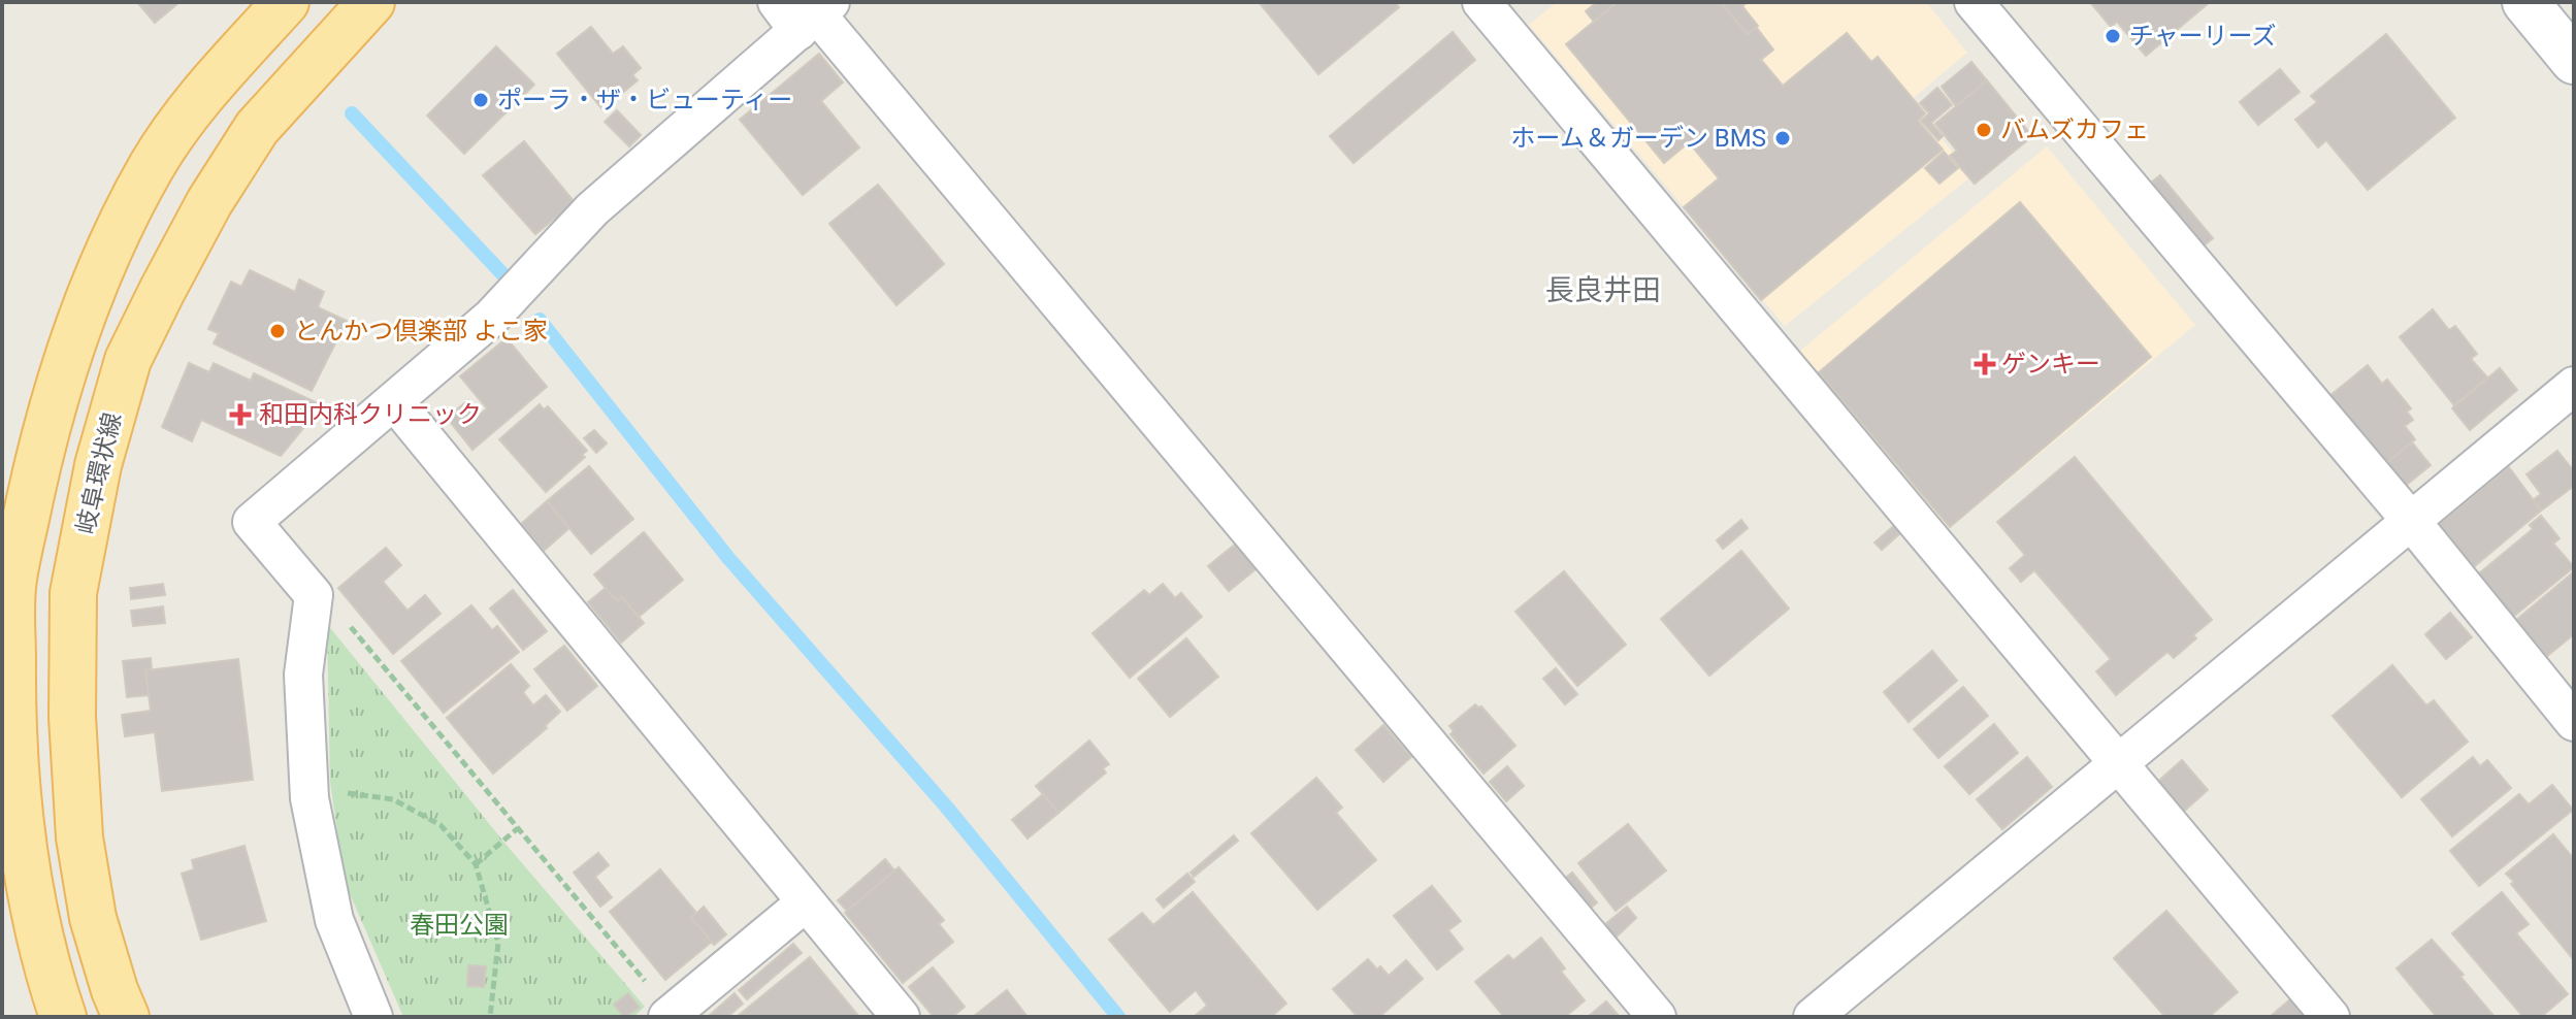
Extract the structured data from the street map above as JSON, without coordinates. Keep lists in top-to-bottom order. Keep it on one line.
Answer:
{"streets":{"main road":["岐阜環状線"]},"districts":["長良井田"],"parks":["春田公園"],"places":{"other":["チャーリーズ","ポーラ・ザ・ビューティー","バムズカフェ","ホーム＆ガーデン BMS","とんかつ倶楽部 よこ家"],"health":["ゲンキー","和田内科クリニック"]}}
